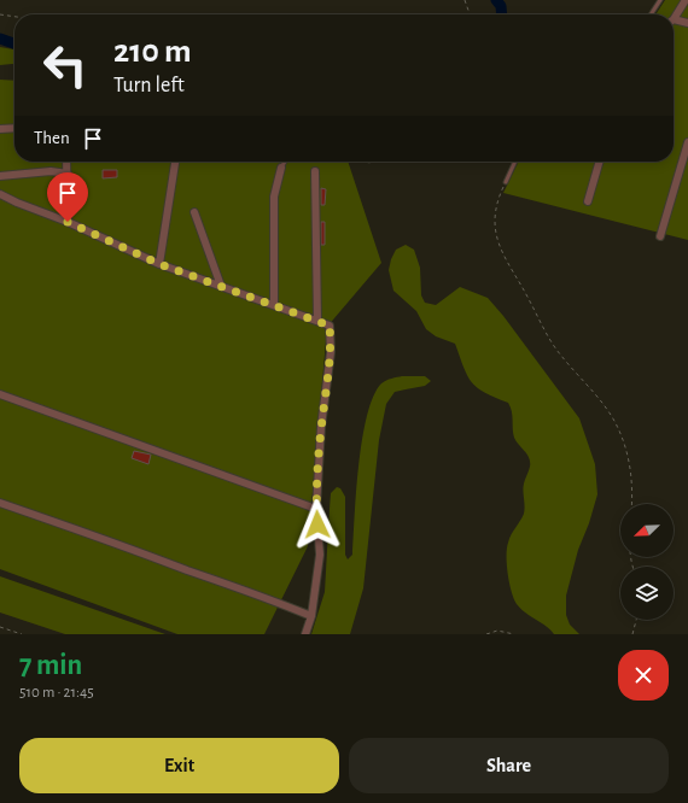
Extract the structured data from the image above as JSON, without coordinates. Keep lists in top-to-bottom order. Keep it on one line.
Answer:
{"north":"bottom left","page":{"turn":["210 m","Turn left"],"then":"Then","heading":["7 min","510 m · 21:45"],"buttons":["Exit","Share"]}}
